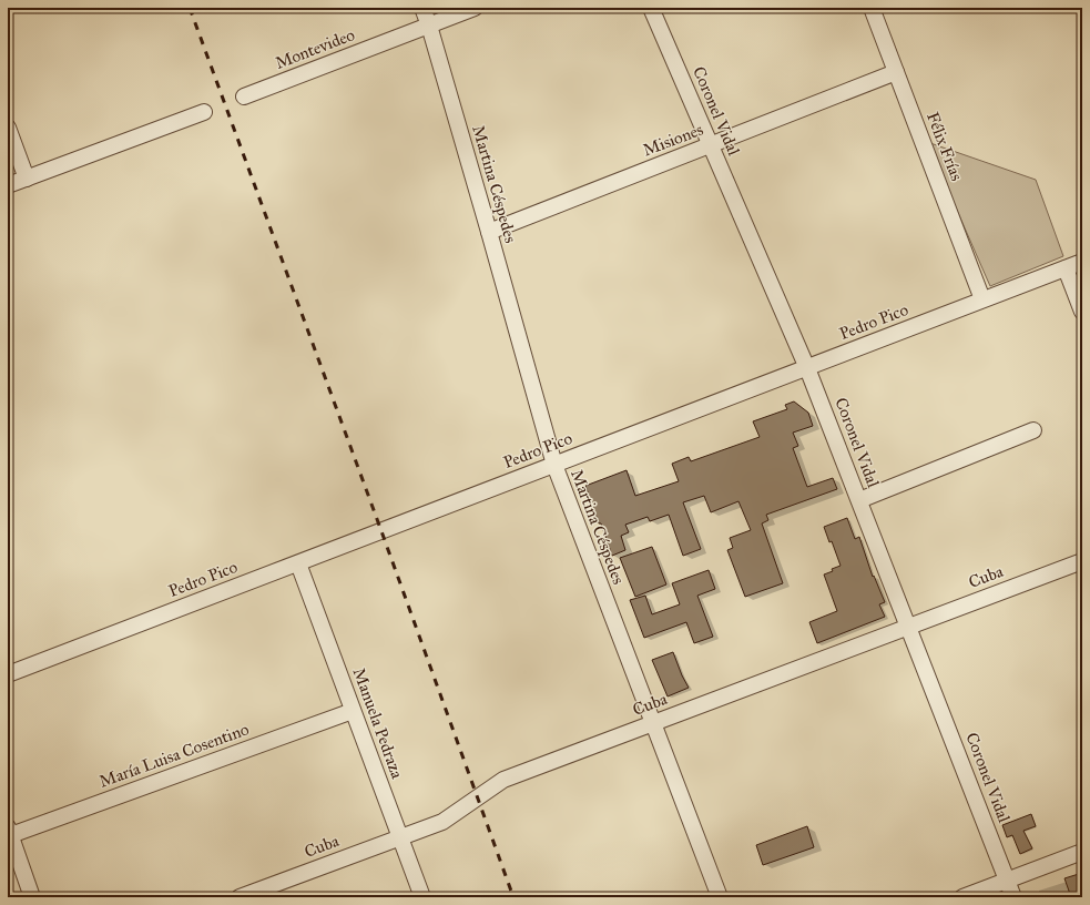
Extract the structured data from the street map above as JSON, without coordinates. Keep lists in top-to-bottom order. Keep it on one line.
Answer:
{"streets":{"street":["Montevideo","Coronel Vidal","Misiones","Félix Frías","Martina Céspedes","Pedro Pico","Cuba","Manuela Pedraza","María Luisa Cosentino"]},"crossings":[["Montevideo","Martina Céspedes"],["Coronel Vidal","Misiones"],["Coronel Vidal","Pedro Pico"],["Coronel Vidal","Cuba"],["Misiones","Félix Frías"],["Misiones","Martina Céspedes"],["Félix Frías","Pedro Pico"],["Martina Céspedes","Pedro Pico"],["Martina Céspedes","Cuba"],["Pedro Pico","Manuela Pedraza"],["Cuba","Manuela Pedraza"],["Manuela Pedraza","María Luisa Cosentino"]]}
